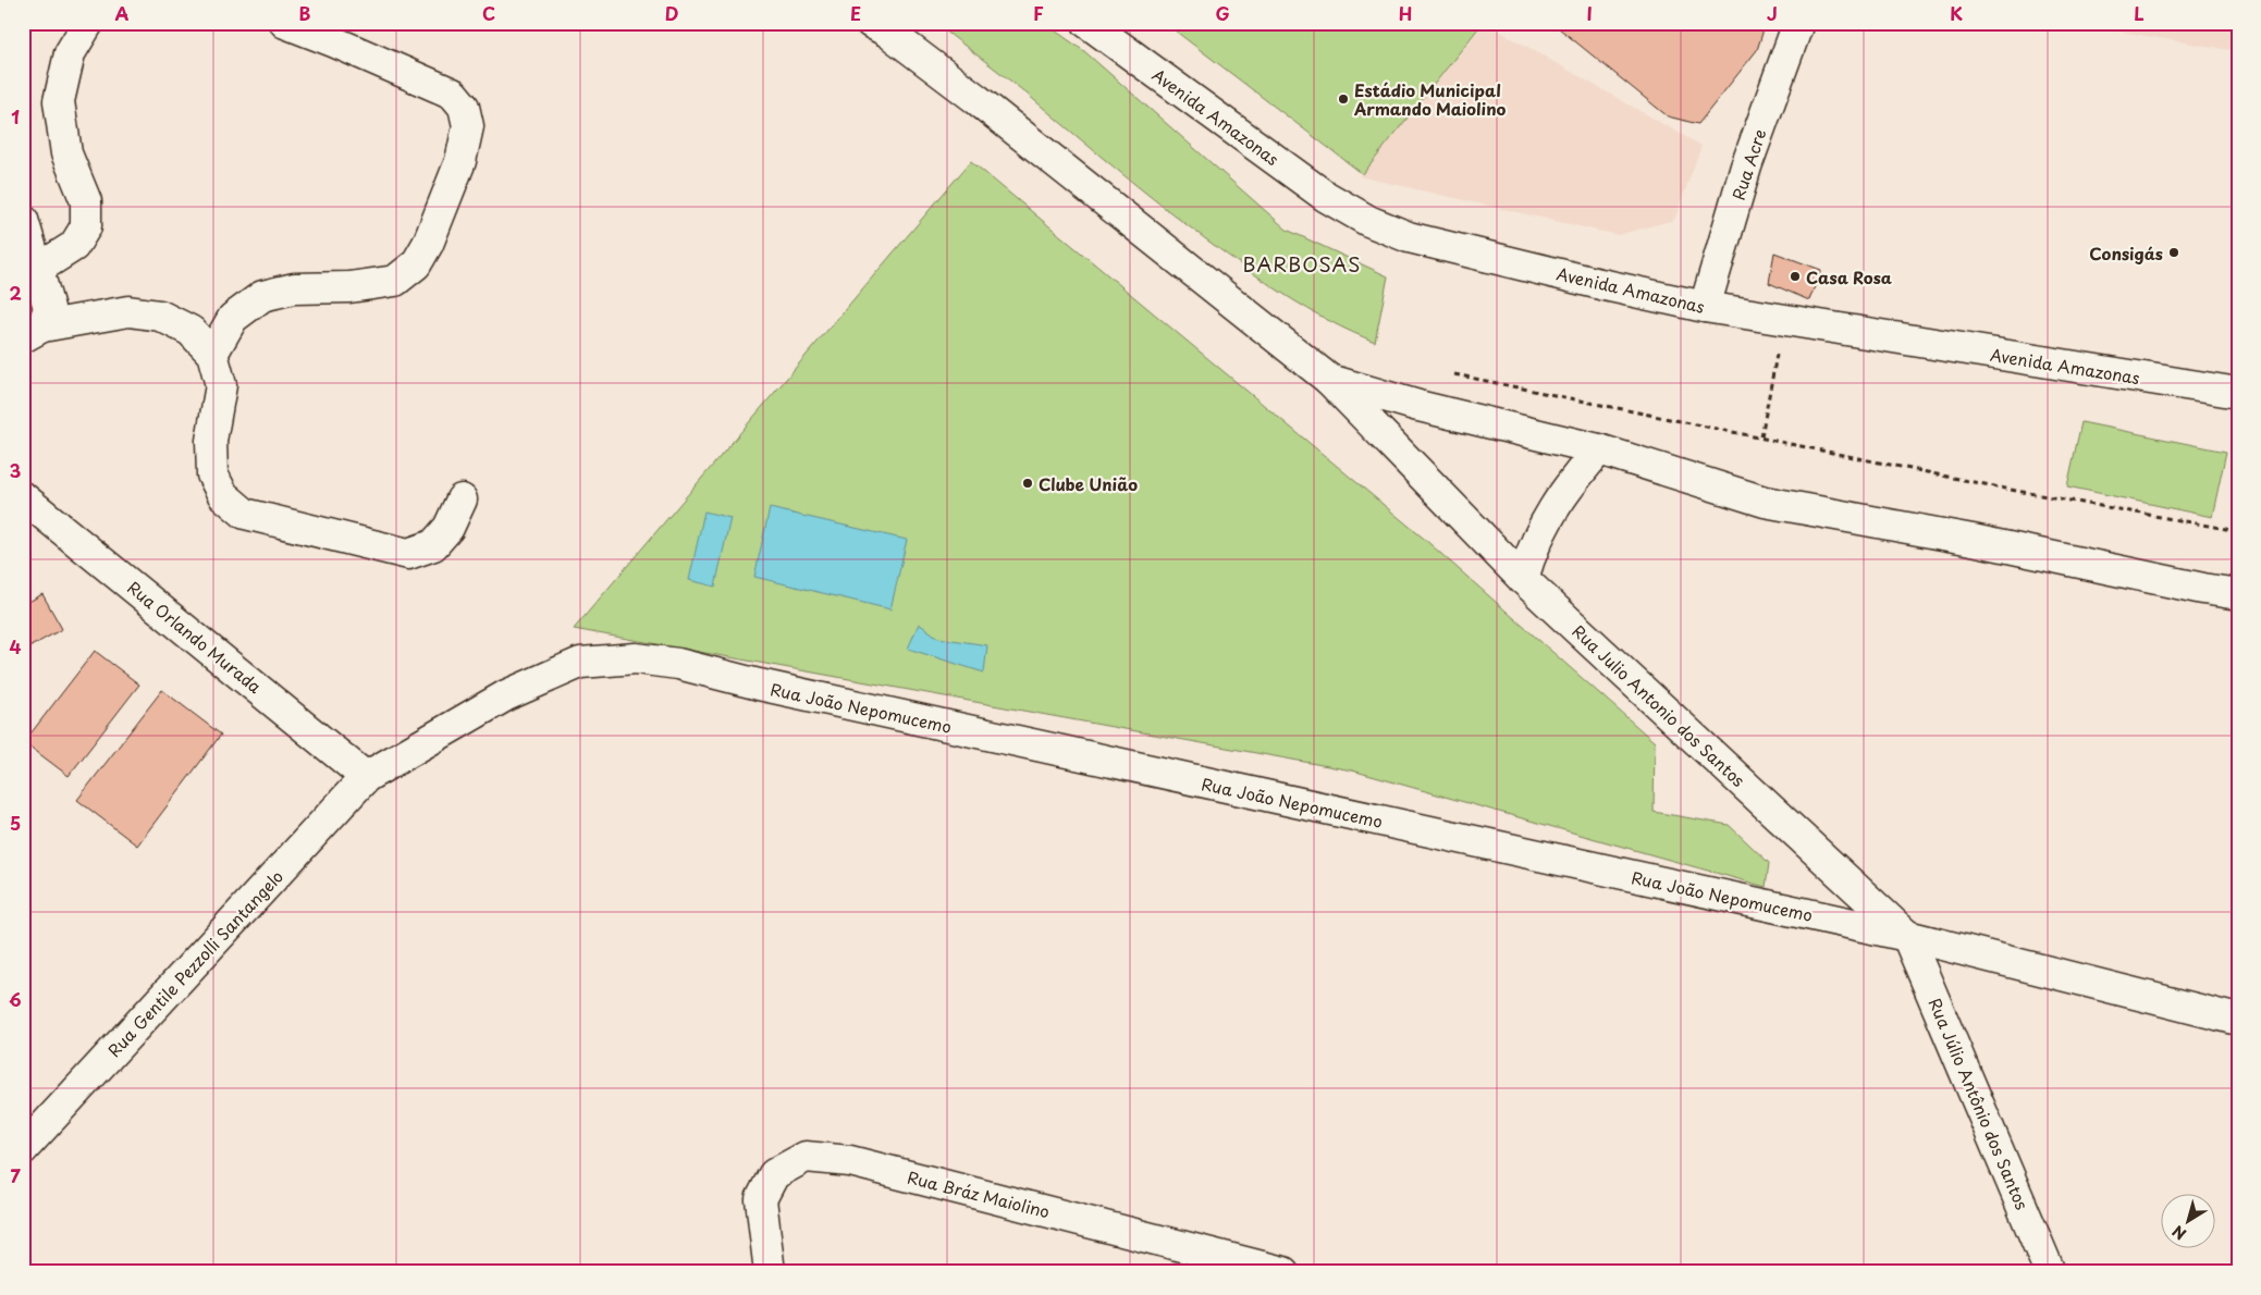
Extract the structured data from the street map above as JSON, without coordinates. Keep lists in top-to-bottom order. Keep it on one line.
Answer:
{"streets":{"street":["Avenida Amazonas","Rua Acre","Rua Orlando Murada","Rua Julio Antonio dos Santos","Rua João Nepomucemo","Rua Gentile Pezzolli Santangelo","Rua Júlio Antônio dos Santos","Rua Bráz Maiolino"]},"crossings":[["Avenida Amazonas","Rua Acre"],["Rua Orlando Murada","Rua João Nepomucemo"],["Rua Orlando Murada","Rua Gentile Pezzolli Santangelo"],["Rua Julio Antonio dos Santos","Rua João Nepomucemo"],["Rua Julio Antonio dos Santos","Rua Júlio Antônio dos Santos"],["Rua João Nepomucemo","Rua Gentile Pezzolli Santangelo"],["Rua João Nepomucemo","Rua Júlio Antônio dos Santos"]],"districts":["BARBOSAS"],"places":["Estádio Municipal Armando Maiolino","Consigás","Casa Rosa","Clube União"],"north":"bottom left","grid":{"columns":["A","B","C","D","E","F","G","H","I","J","K","L"],"rows":["1","2","3","4","5","6","7"]}}
